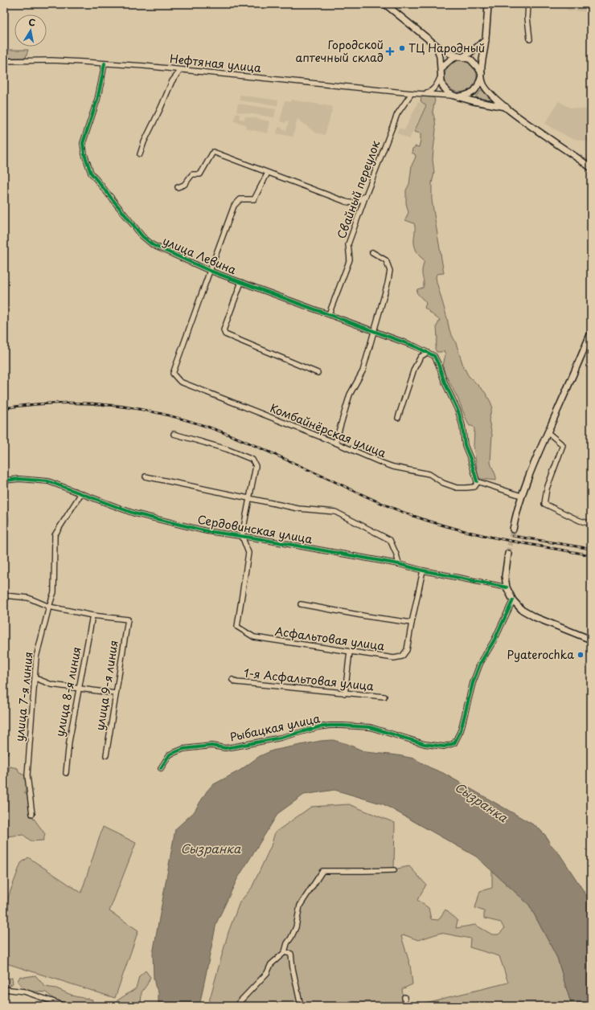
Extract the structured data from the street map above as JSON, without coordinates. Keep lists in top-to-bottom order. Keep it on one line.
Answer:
{"streets":{"street":["Нефтяная улица","Свайный переулок","улица Левина","Комбайнёрская улица","Сердовинская улица","Асфальтовая улица","1-я Асфальтовая улица","улица 9-я линия","улица 8-я линия","улица 7-я линия","Рыбацкая улица"]},"crossings":[["Нефтяная улица","Свайный переулок"],["Нефтяная улица","улица Левина"],["Свайный переулок","улица Левина"],["улица Левина","Комбайнёрская улица"],["Сердовинская улица","Асфальтовая улица"],["Сердовинская улица","улица 7-я линия"],["улица 9-я линия","улица 8-я линия"]],"water":["Сызранка"],"places":{"other":["ТЦ Народный","Pyaterochka"],"health":["Городской аптечный склад"]},"north":"top"}
